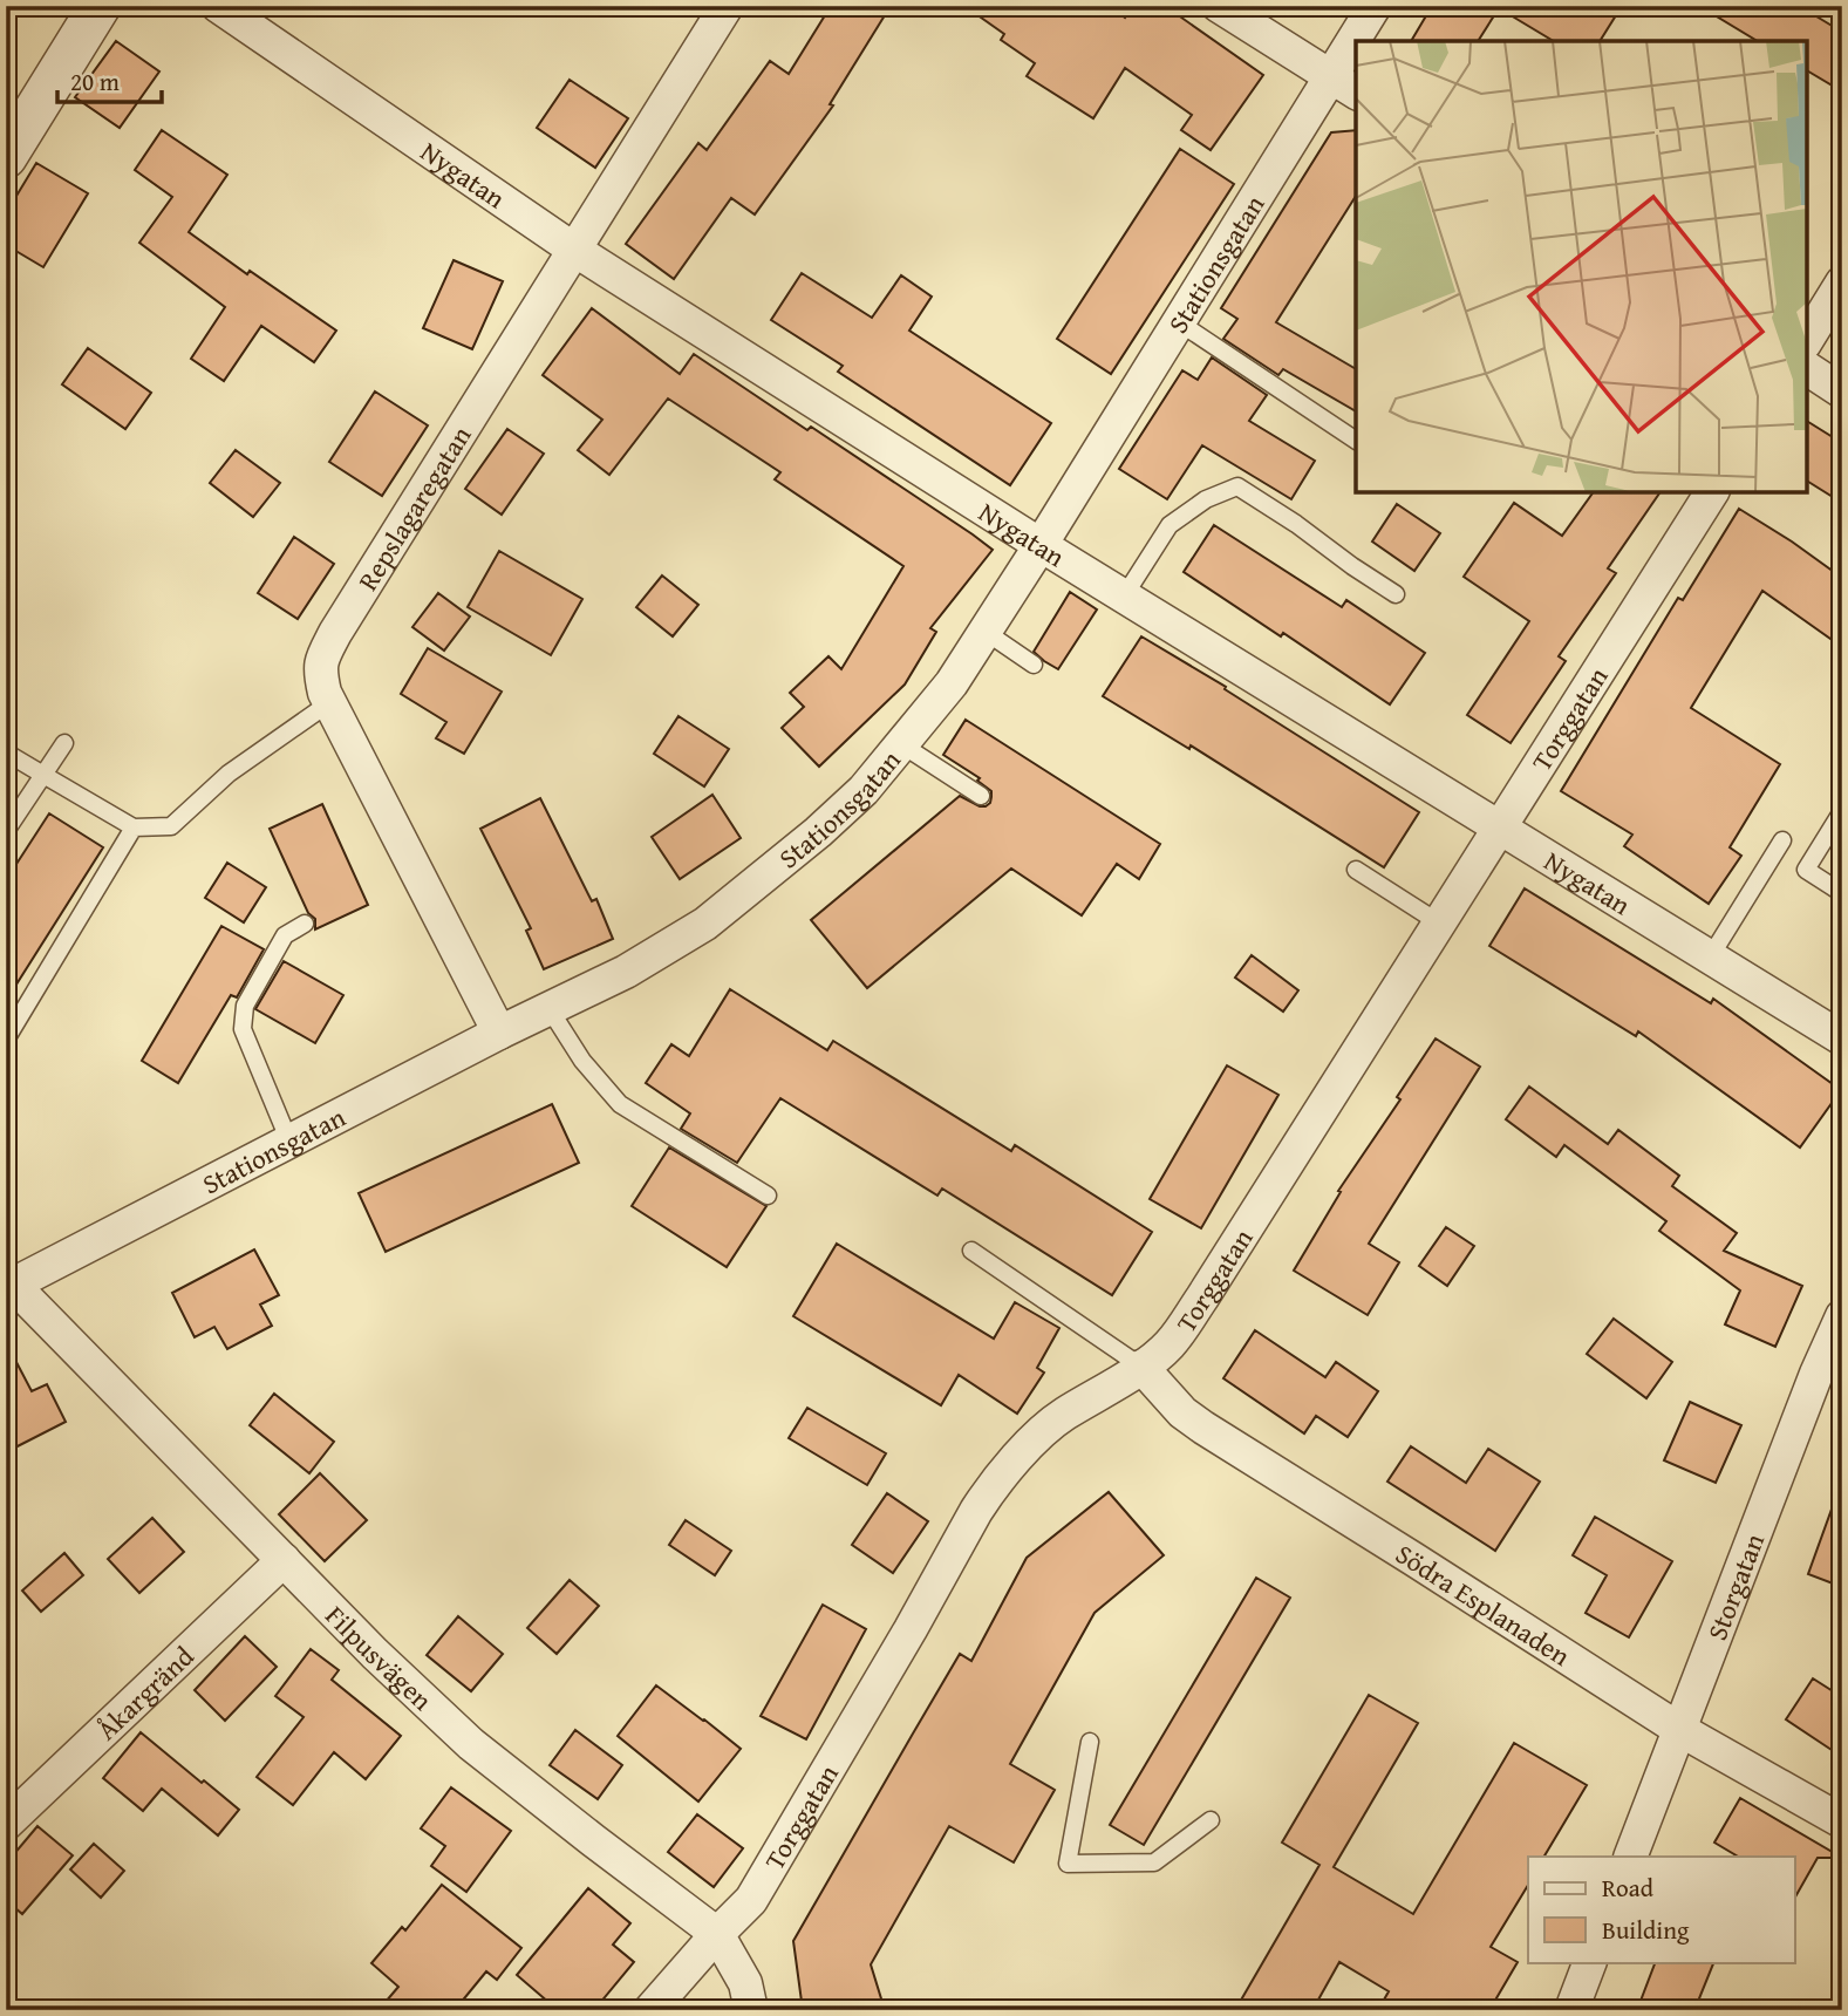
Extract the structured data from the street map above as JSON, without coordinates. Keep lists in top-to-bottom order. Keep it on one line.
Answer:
{"streets":{"street":["Nygatan","Stationsgatan","Repslagaregatan","Torggatan","Storgatan","Södra Esplanaden","Filpusvägen","Åkargränd"]},"crossings":[["Nygatan","Stationsgatan"],["Nygatan","Repslagaregatan"],["Nygatan","Torggatan"],["Stationsgatan","Repslagaregatan"],["Stationsgatan","Filpusvägen"],["Torggatan","Södra Esplanaden"],["Torggatan","Filpusvägen"],["Storgatan","Södra Esplanaden"],["Filpusvägen","Åkargränd"]],"legend":["Road","Building"],"scale_bar":"20 m"}
